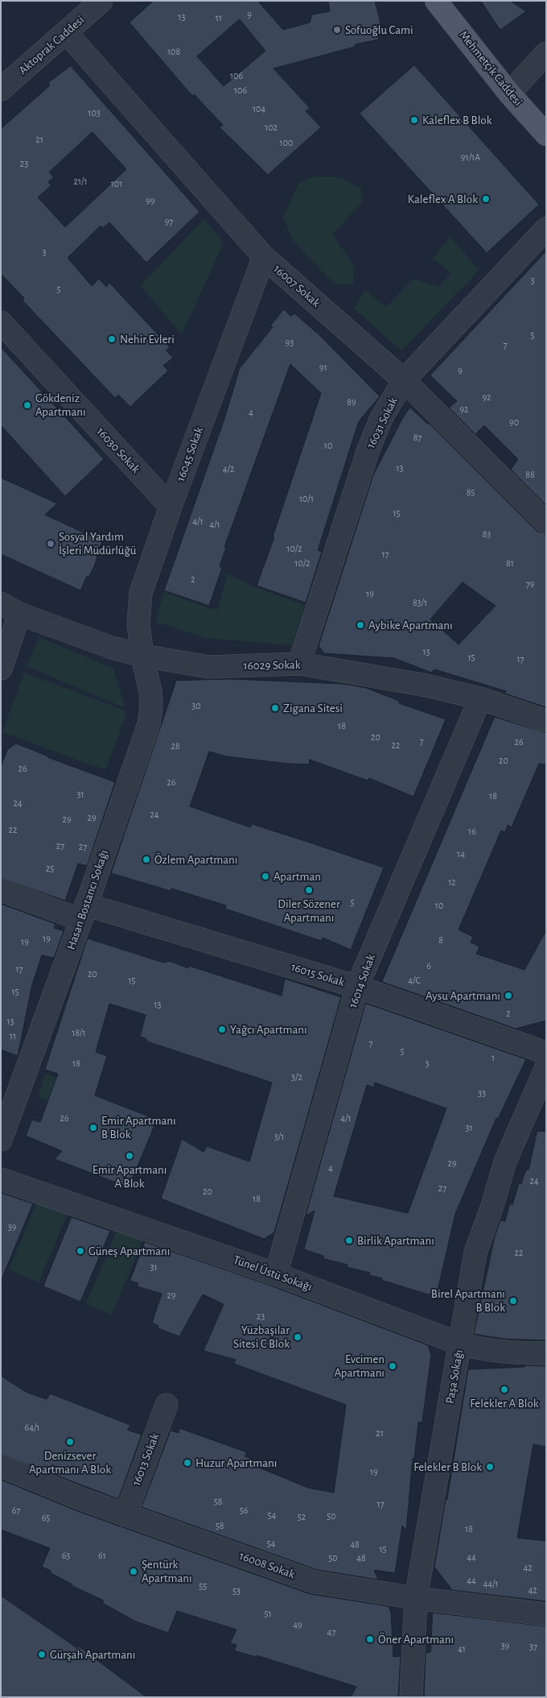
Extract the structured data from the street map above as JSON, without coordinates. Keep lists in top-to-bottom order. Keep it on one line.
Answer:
{"streets":{"main road":["Mehmetçik Caddesi"],"street":["Aktoprak Caddesi","16007 Sokak","16031 Sokak","16030 Sokak","16045 Sokak","16029 Sokak","Hasan Bostancı Sokağı","16015 Sokak","16014 Sokak","Tünel Üstü Sokağı","Paşa Sokağı","16013 Sokak","16008 Sokak"]},"crossings":[["Aktoprak Caddesi","16007 Sokak"],["16007 Sokak","16031 Sokak"],["16007 Sokak","16045 Sokak"],["16031 Sokak","16029 Sokak"],["16030 Sokak","16045 Sokak"],["16045 Sokak","16029 Sokak"],["16045 Sokak","Hasan Bostancı Sokağı"],["16029 Sokak","Hasan Bostancı Sokağı"],["16029 Sokak","16014 Sokak"],["Hasan Bostancı Sokağı","16015 Sokak"],["16015 Sokak","16014 Sokak"],["16015 Sokak","Paşa Sokağı"],["16014 Sokak","Tünel Üstü Sokağı"],["Tünel Üstü Sokağı","Paşa Sokağı"],["Paşa Sokağı","16008 Sokak"],["16013 Sokak","16008 Sokak"]],"places":["Sofuoğlu Cami","Kaleflex B Blok","Kaleflex A Blok","Nehir Evleri","Gökdeniz Apartmanı","Sosyal Yardım İşleri Müdürlüğü","Aybike Apartmanı","Zigana Sitesi","Özlem Apartmanı","Apartman","Diler Sözener Apartmanı","Aysu Apartmanı","Yağcı Apartmanı","Emir Apartmanı B Blok","Emir Apartmanı A Blok","Birlik Apartmanı","Güneş Apartmanı","Birel Apartmanı B Blok","Yüzbaşılar Sitesi C Blok","Evcimen Apartmanı","Felekler A Blok","Denizsever Apartmanı A Blok","Huzur Apartmanı","Felekler B Blok","Şentürk Apartmanı","Öner Apartmanı","Gürşah Apartmanı"],"house_numbers":["9","13","11","108","106","106","104","103","102","21","100","91/1A","23","21/1","101","99","97","3","3","5","5","93","7","91","9","92","89","92","4","90","87","10","13","4/2","88","85","10/1","15","4/1","4/1","83","10/2","17","10/2","81","2","79","19","83/1","13","15","17","30","18","20","7","26","22","28","20","26","26","31","18","24","24","29","29","22","16","27","27","14","25","12","5","10","19","8","19","6","17","20","15","4/C","15","13","2","13","18/1","11","7","5","1","18","3","3/2","33","26","4/1","31","3/1","29","4","24","27","20","18","39","22","31","29","23","64/1","21","19","58","17","67","56","54","50","52","65","58","18","54","48","15","63","61","44","50","48","42","44","44/1","55","42","53","51","49","47","39","37","41"]}
